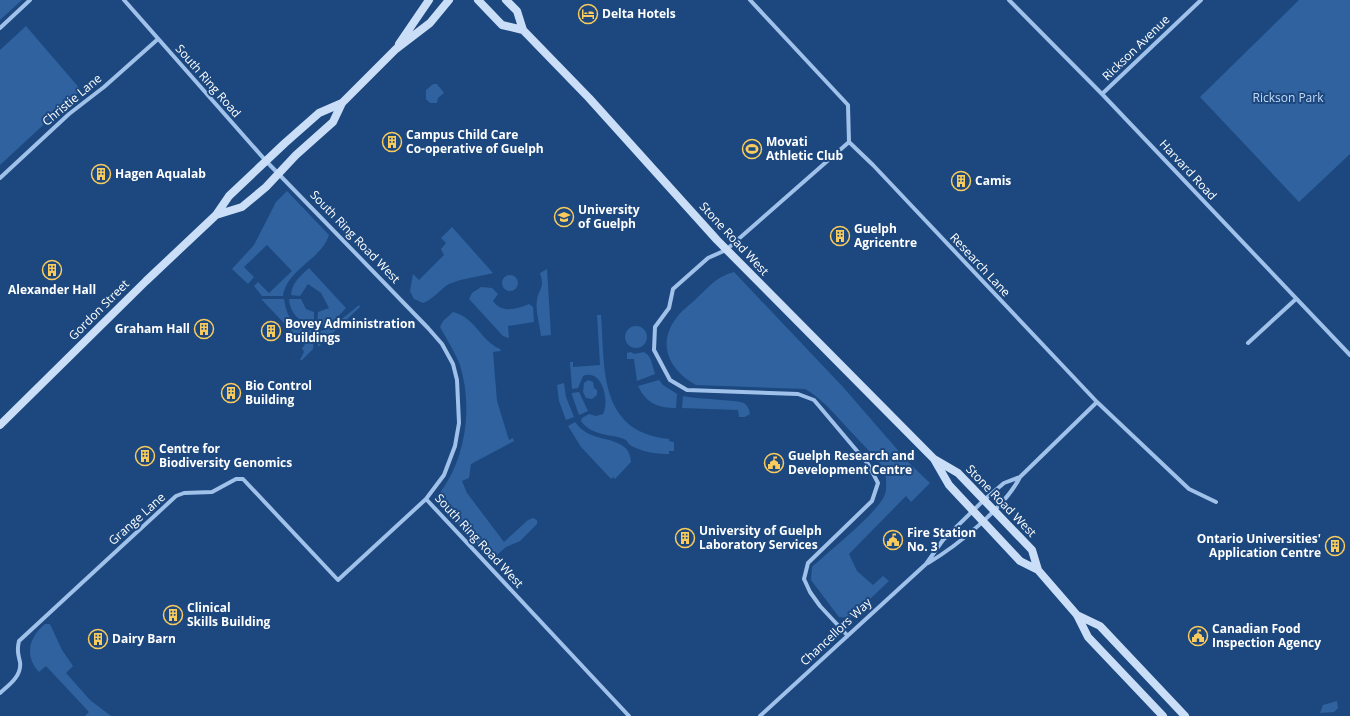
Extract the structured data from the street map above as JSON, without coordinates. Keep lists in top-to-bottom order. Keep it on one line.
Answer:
{"streets":{"main road":["Stone Road West","Gordon Street"],"street":["Rickson Avenue","South Ring Road","Christie Lane","Harvard Road","South Ring Road West","Research Lane","Grange Lane","Chancellors Way"]},"crossings":[["Rickson Avenue","Harvard Road"],["South Ring Road","Christie Lane"],["South Ring Road","South Ring Road West"],["South Ring Road","Gordon Street"],["South Ring Road West","Gordon Street"],["South Ring Road West","Grange Lane"],["Stone Road West","Chancellors Way"]],"parks":["Rickson Park"],"places":{"hotel":["Delta Hotels"],"building":["Campus Child Care Co-operative of Guelph","Hagen Aqualab","Camis","Guelph Agricentre","Alexander Hall","Graham Hall","Bovey Administration Buildings","Bio Control Building","Centre for Biodiversity Genomics","University of Guelph Laboratory Services","Ontario Universities' Application Centre","Clinical Skills Building","Dairy Barn"],"sports":["Movati Athletic Club"],"school or university":["University of Guelph"],"public building":["Guelph Research and Development Centre","Fire Station No. 3","Canadian Food Inspection Agency"]}}
